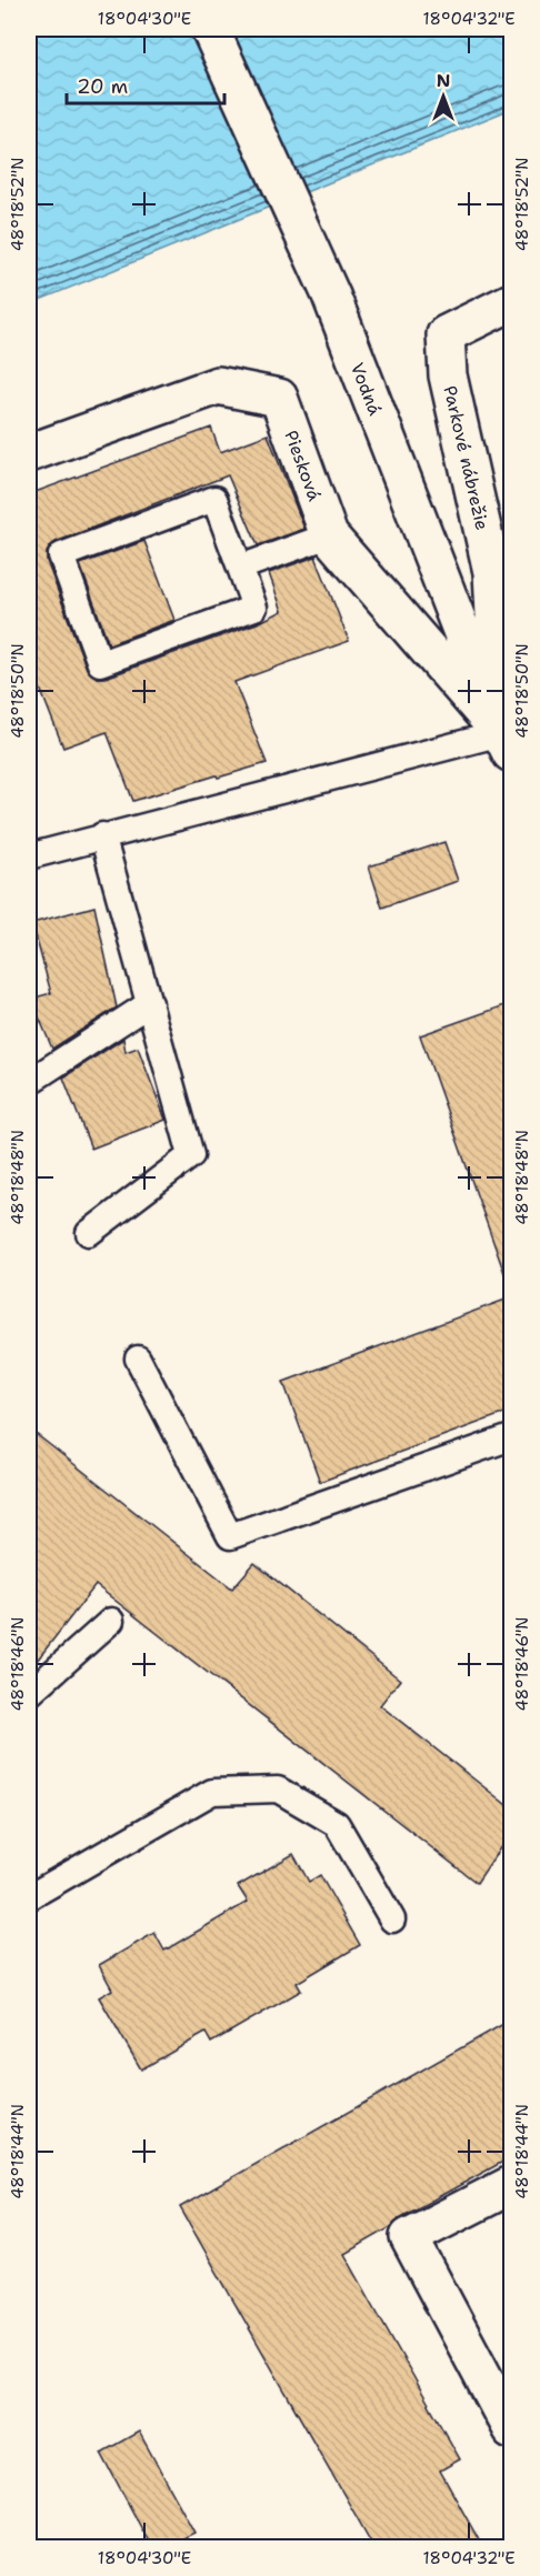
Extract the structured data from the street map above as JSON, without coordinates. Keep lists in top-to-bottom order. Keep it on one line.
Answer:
{"streets":{"street":["Vodná","Parkové nábrežie","Piesková"]},"crossings":[["Vodná","Parkové nábrežie"],["Vodná","Piesková"],["Parkové nábrežie","Piesková"]],"scale_bar":"20 m","north":"top","coordinates":["18°04'30\"E","18°04'32\"E","48°18'52\"N","48°18'50\"N","48°18'48\"N","48°18'46\"N","48°18'44\"N"]}
